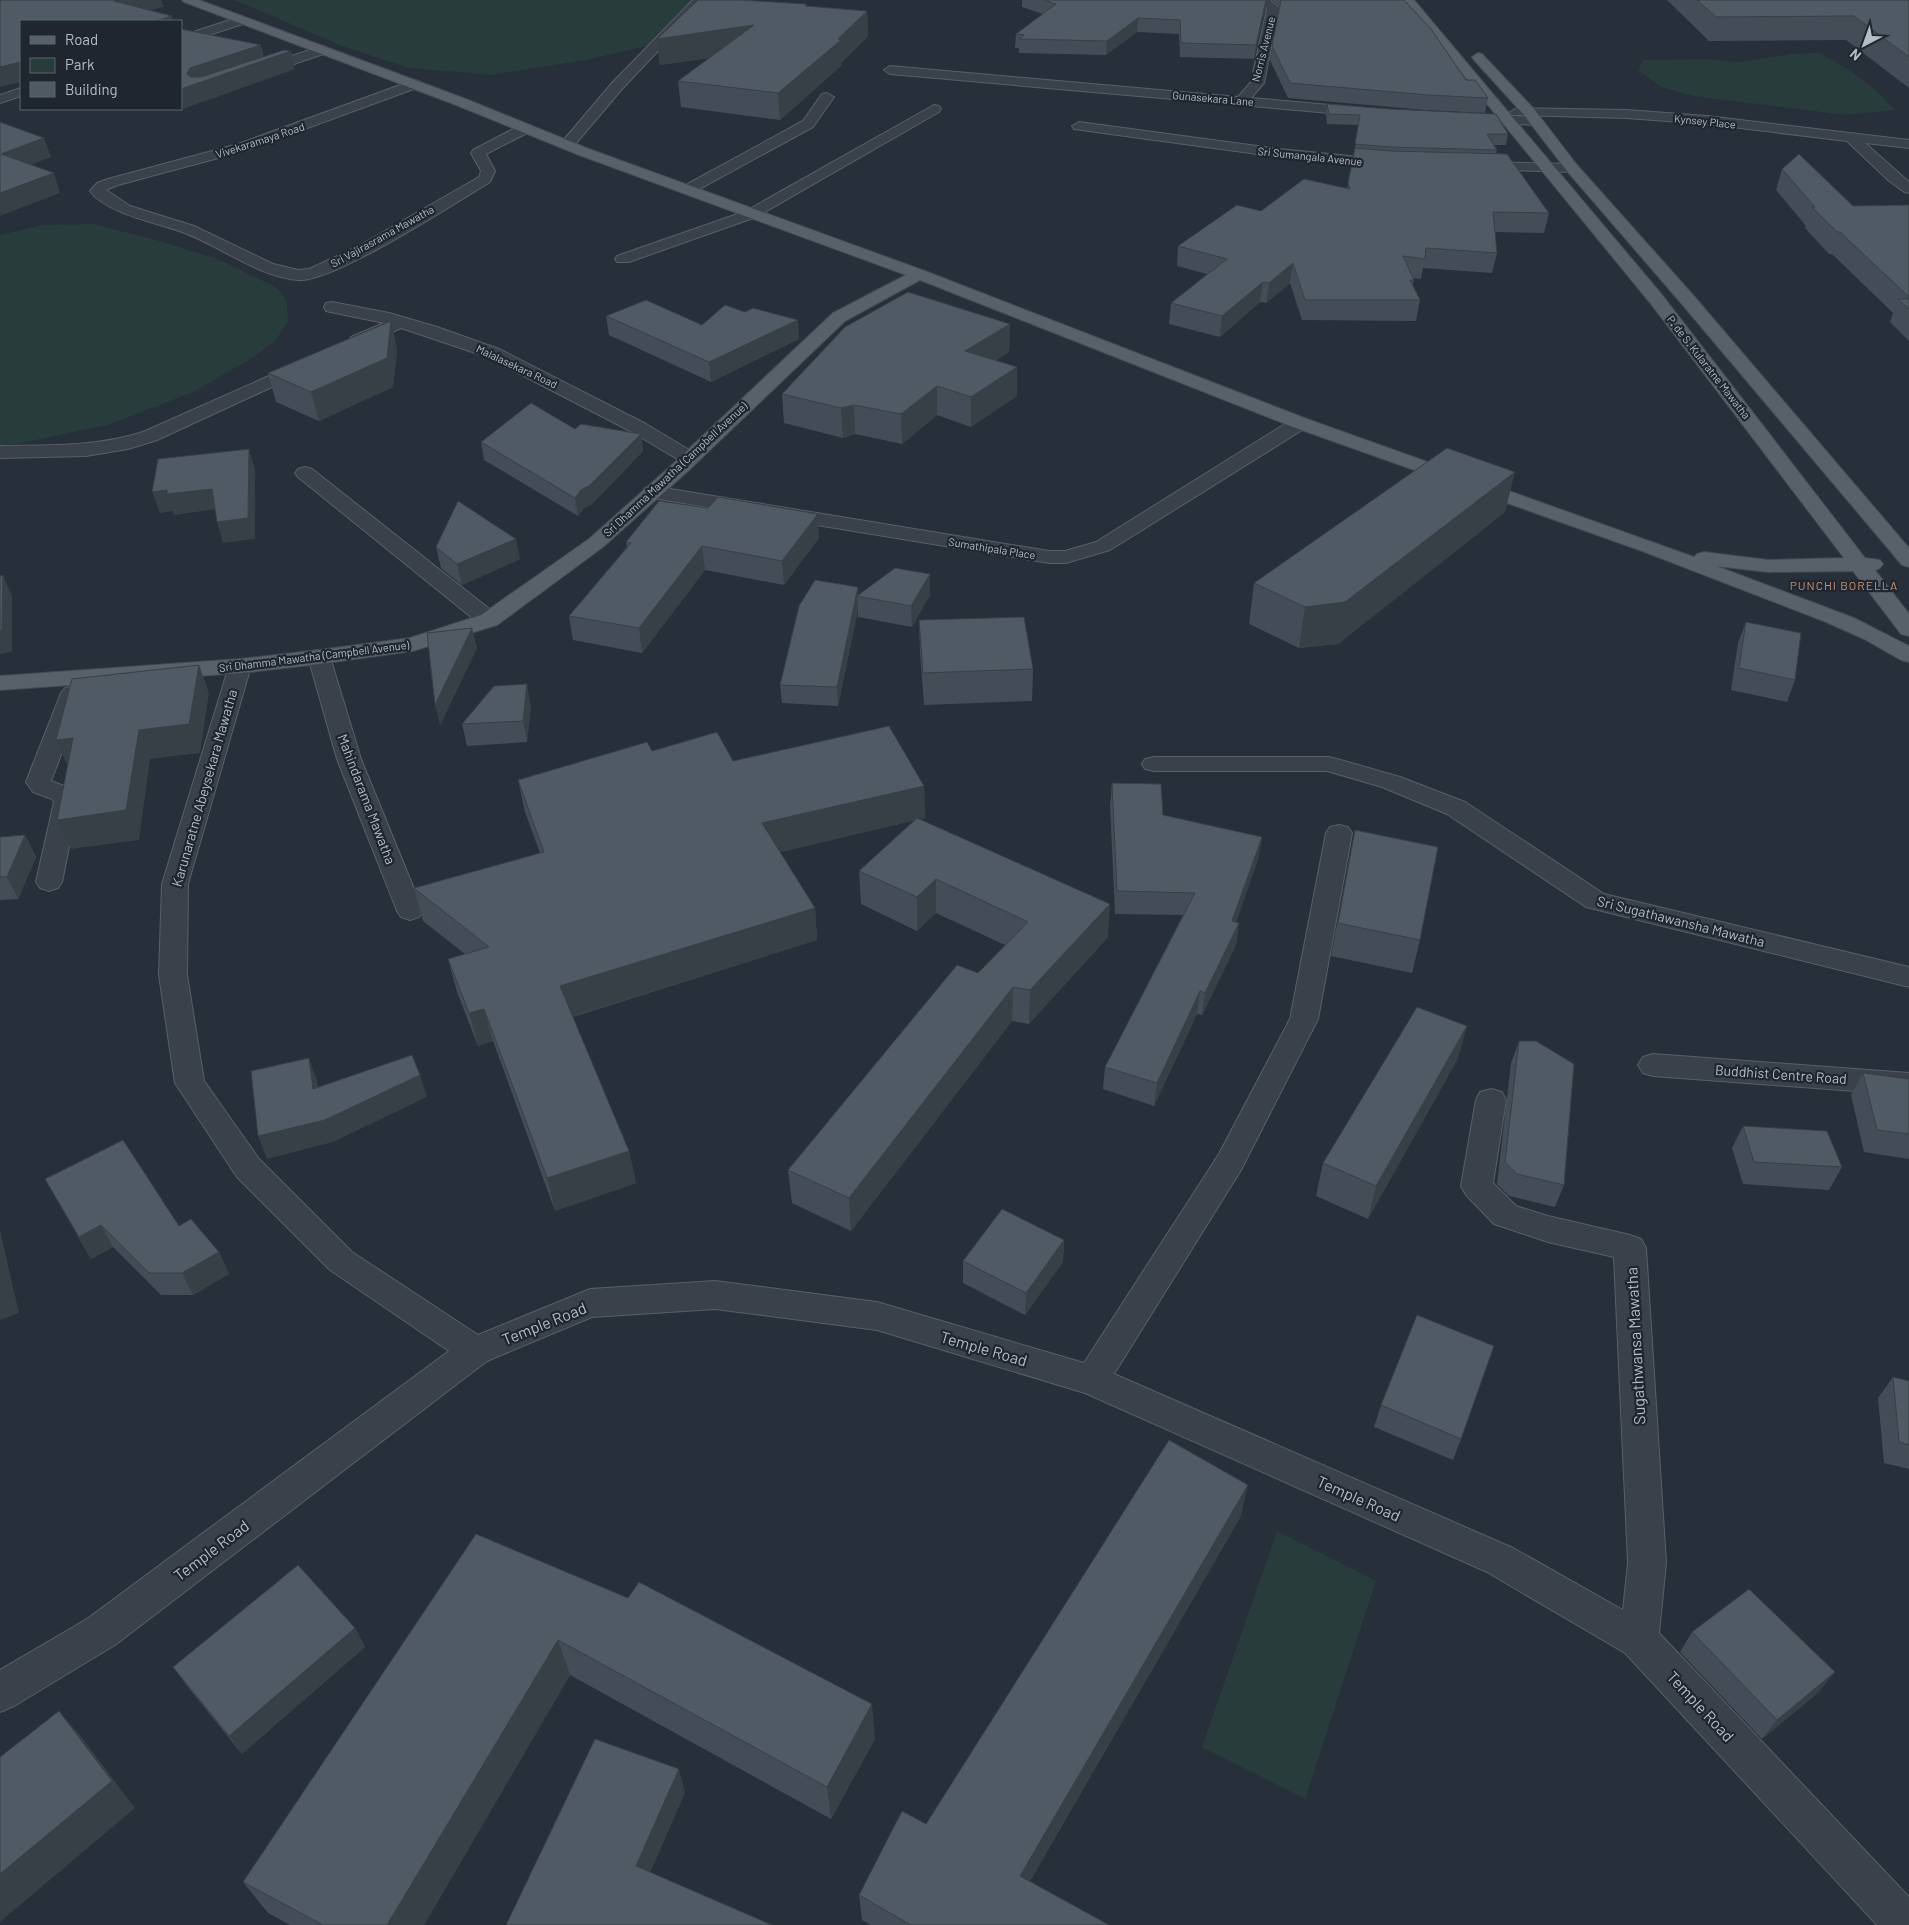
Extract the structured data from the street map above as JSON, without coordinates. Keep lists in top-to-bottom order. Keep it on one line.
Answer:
{"streets":{"main road":["P. de S. Kularatne Mawatha","Sri Dhamma Mawatha (Campbell Avenue)"],"street":["Norris Avenue","Gunasekara Lane","Kynsey Place","Vivekaramaya Road","Sri Sumangala Avenue","Sri Vajirasrama Mawatha","Malalasekara Road","Sumathipala Place","Karunaratne Abeysekara Mawatha","Mahindarama Mawatha","Sri Sugathawansha Mawatha","Buddhist Centre Road","Temple Road","Sugathwansa Mawatha"]},"crossings":[["Norris Avenue","Gunasekara Lane"],["Kynsey Place","P. de S. Kularatne Mawatha"],["Vivekaramaya Road","Sri Vajirasrama Mawatha"],["Malalasekara Road","Sri Dhamma Mawatha (Campbell Avenue)"],["Sri Dhamma Mawatha (Campbell Avenue)","Sumathipala Place"],["Sri Dhamma Mawatha (Campbell Avenue)","Karunaratne Abeysekara Mawatha"],["Sri Dhamma Mawatha (Campbell Avenue)","Mahindarama Mawatha"],["Karunaratne Abeysekara Mawatha","Temple Road"],["Temple Road","Sugathwansa Mawatha"]],"districts":["PUNCHI BORELLA"],"legend":["Road","Park","Building"],"north":"bottom left"}
